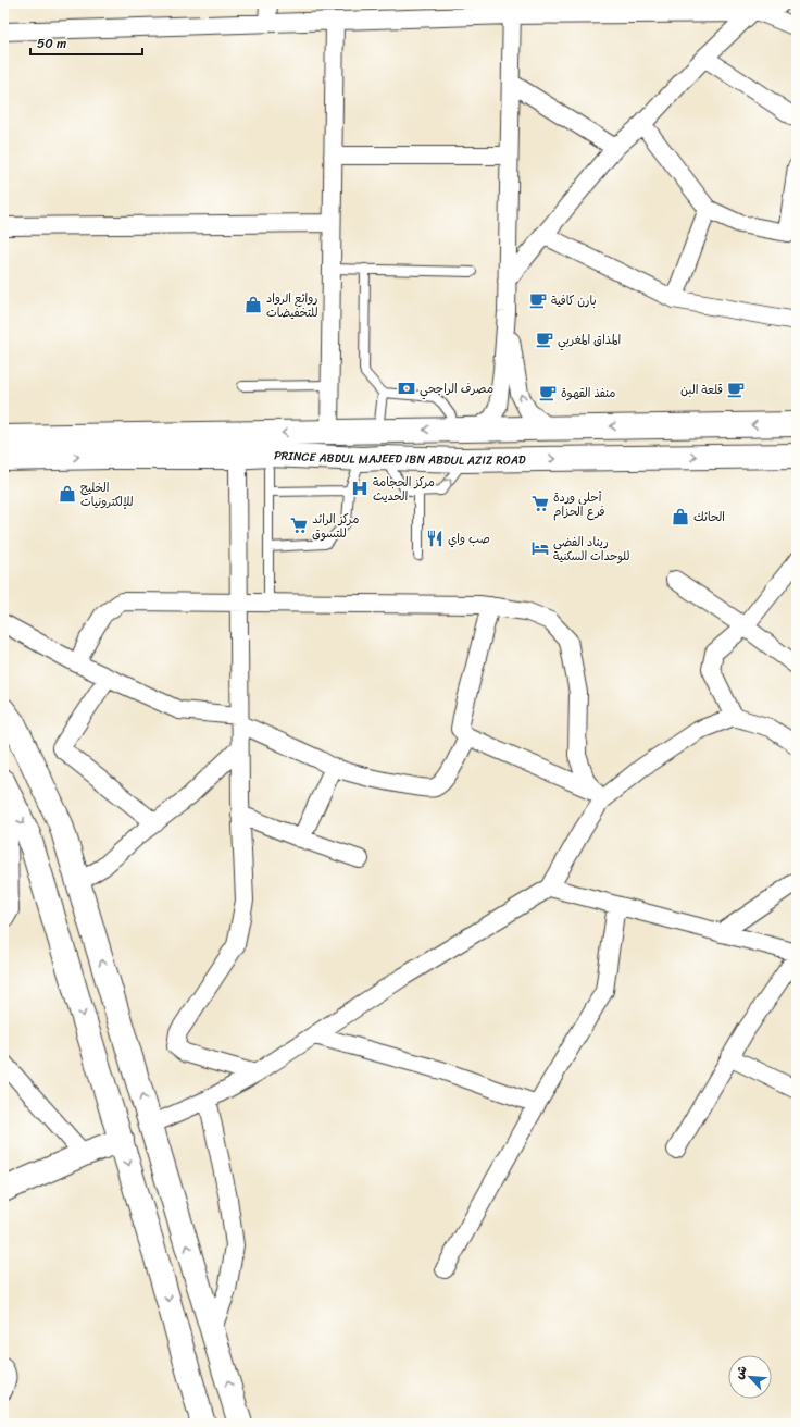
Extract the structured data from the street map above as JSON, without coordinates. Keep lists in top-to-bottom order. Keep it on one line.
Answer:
{"streets":{"main road":["PRINCE ABDUL MAJEED IBN ABDUL AZIZ ROAD"]},"places":{"cafe":["بارن كافية","المذاق المغربي","قلعة البن","منفذ القهوة"],"shop":["روائع الرواد للتخفيضات","الخليج للإلكترونيات","الحائك"],"bank":["مصرف الراجحي"],"hospital":["مركز الحجامة الحديث"],"supermarket":["أحلى وردة فرع الحزام","مركز الرائد للتسوق"],"restaurant":["صب واي"],"hotel":["ريناد الفضي للوحدات السكنية"]},"scale_bar":"50 m","north":"top left"}
